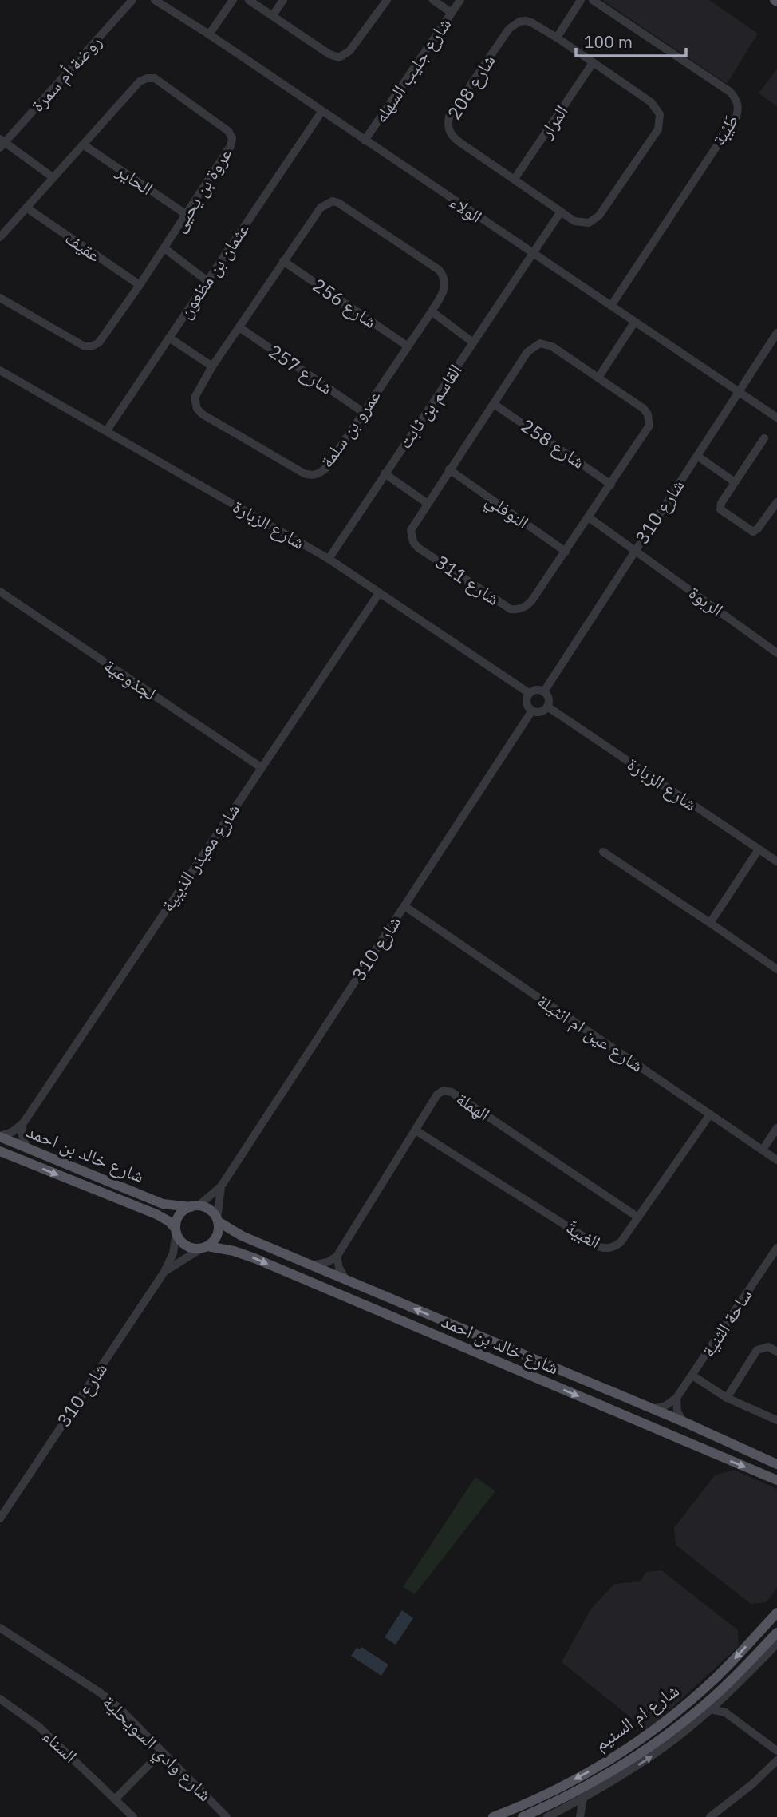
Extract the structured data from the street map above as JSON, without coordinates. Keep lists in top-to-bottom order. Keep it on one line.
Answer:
{"streets":{"main road":["شارع خالد بن احمد","شارع ام السنيم"],"street":["شارع جليب السهله","روضة أم سمرة","شارع 208","المرار","طَيْبَة","الحاير","عروة بن يحيى","الولاء","عقيف","عثمان بن مظعون","شارع 256","شارع 257","القاسم بن ثابت","عمرو بن سلمة","شارع 258","النوفلي","شارع 310","شارع الزبارة","شارع 311","الربوة","لجذوعية","شارع معيذر الذيبية","شارع عين ام انثيلة","الهملة","الغبيةّ","ساحة الثنية","السناء","شارع وادي السويحلية"]},"crossings":[["شارع جليب السهله","الولاء"],["شارع 208","المرار"],["طَيْبَة","الولاء"],["الحاير","عروة بن يحيى"],["عروة بن يحيى","عقيف"],["عروة بن يحيى","عثمان بن مظعون"],["الولاء","عثمان بن مظعون"],["الولاء","القاسم بن ثابت"],["الولاء","شارع 310"],["عثمان بن مظعون","شارع الزبارة"],["شارع 256","عمرو بن سلمة"],["شارع 257","عمرو بن سلمة"],["القاسم بن ثابت","شارع الزبارة"],["شارع 258","شارع 311"],["النوفلي","شارع 311"],["شارع 310","شارع الزبارة"],["شارع 310","الربوة"],["شارع 310","شارع عين ام انثيلة"],["شارع 310","شارع خالد بن احمد"],["شارع الزبارة","شارع معيذر الذيبية"],["لجذوعية","شارع معيذر الذيبية"],["شارع معيذر الذيبية","شارع خالد بن احمد"],["شارع عين ام انثيلة","الغبيةّ"],["الهملة","الغبيةّ"]],"scale_bar":"100 m"}
